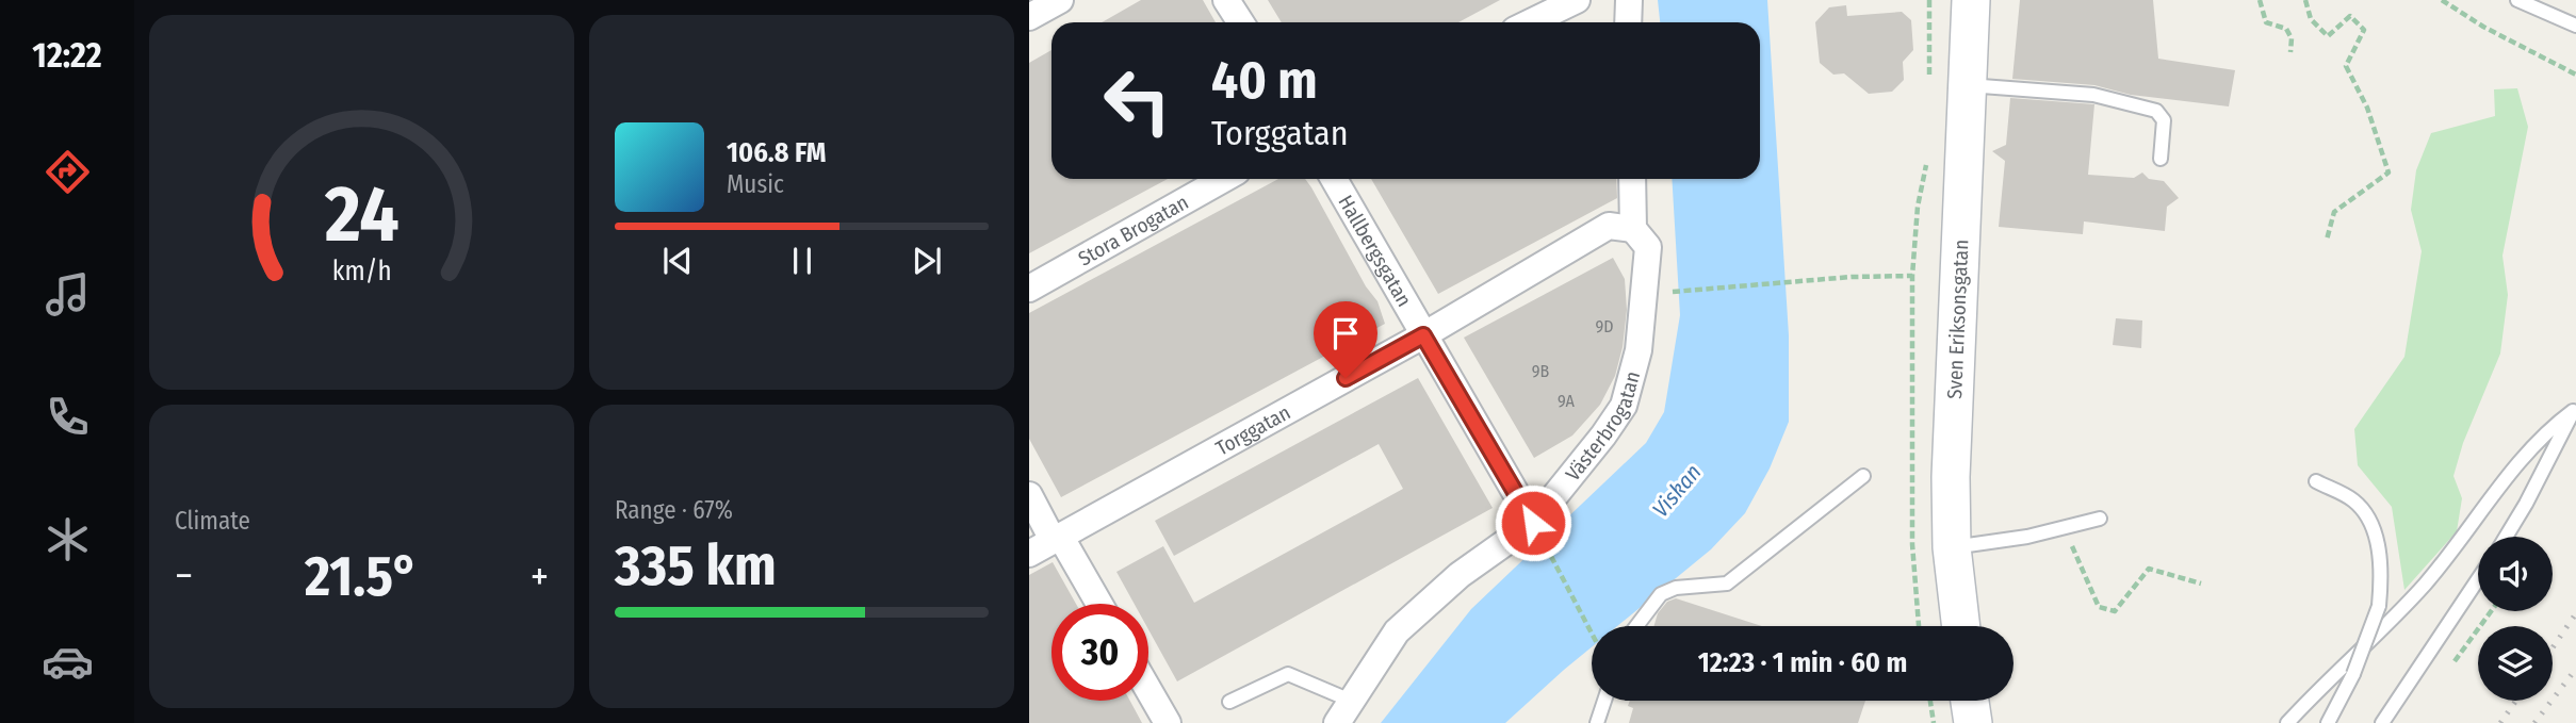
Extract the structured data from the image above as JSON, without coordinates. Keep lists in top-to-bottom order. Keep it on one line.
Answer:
{"streets":{"street":["Stora Brogatan","Hallbergsgatan","Sven Eriksonsgatan","Västerbrogatan","Torggatan"]},"crossings":[["Hallbergsgatan","Västerbrogatan"],["Hallbergsgatan","Torggatan"],["Västerbrogatan","Torggatan"]],"water":["Viskan"],"house_numbers":["9D","9B","9A"],"page":{"tabs":"12:22","turn":["40 m","Torggatan"],"song":["106.8 FM","Music"],"tile":["Climate",["Range · 67%","335 km"]],"heat":["−","21.5°","+"],"limit":"30","trip":"12:23 · 1 min · 60 m","gauge":["24","km/h"]}}
